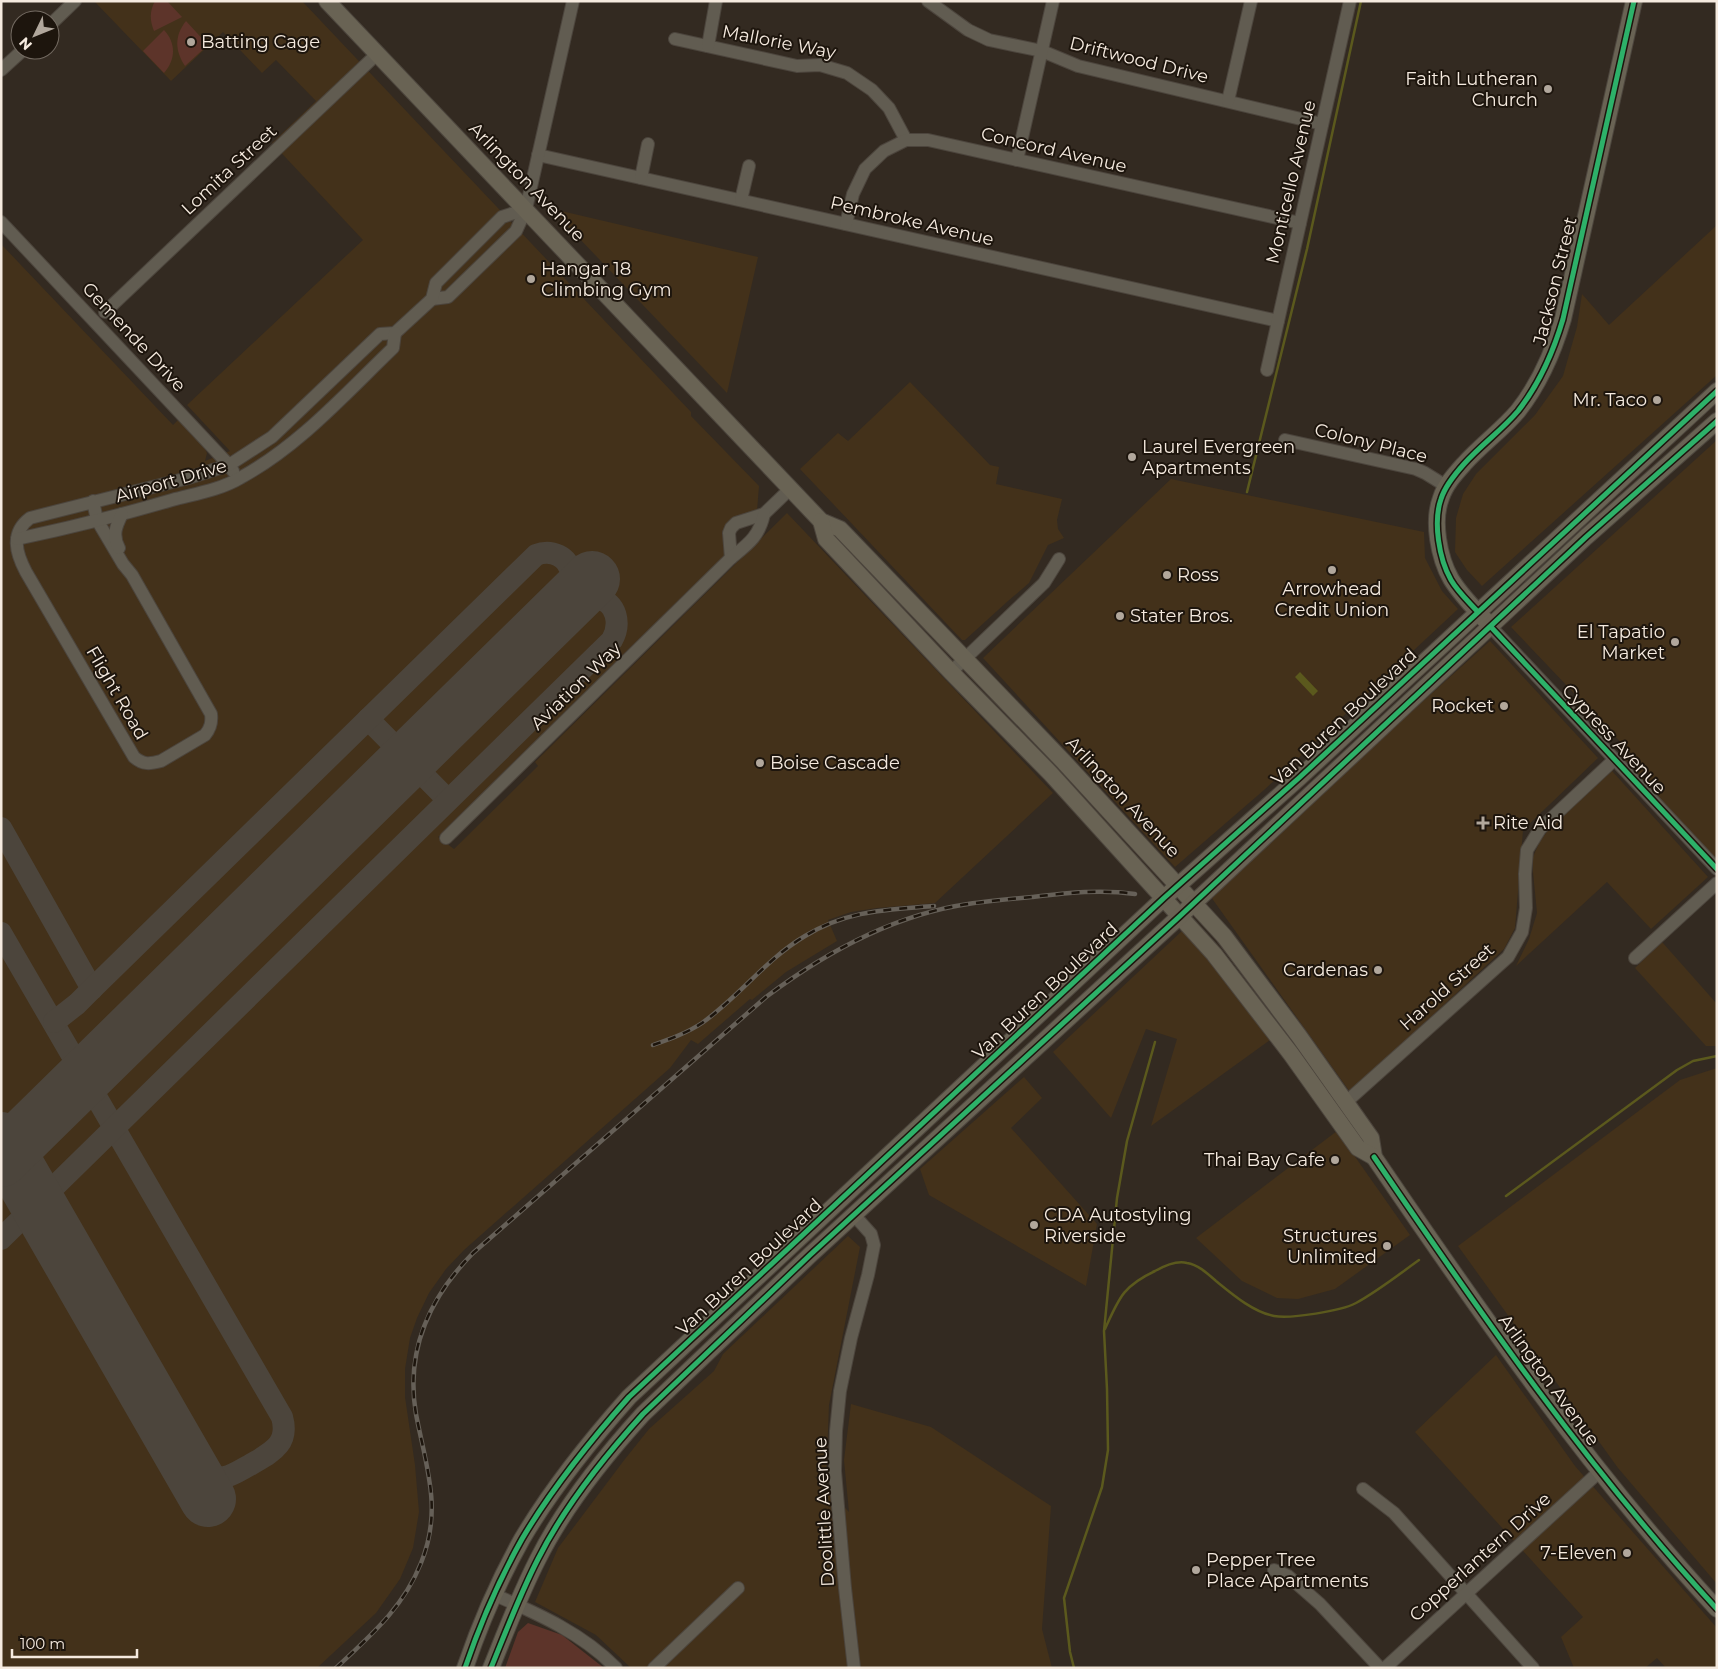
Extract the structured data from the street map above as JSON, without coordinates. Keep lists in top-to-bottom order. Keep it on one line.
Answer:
{"streets":{"main road":["Arlington Avenue","Jackson Street","Van Buren Boulevard"],"street":["Mallorie Way","Driftwood Drive","Concord Avenue","Lomita Street","Monticello Avenue","Pembroke Avenue","Gemende Drive","Colony Place","Airport Drive","Aviation Way","Flight Road","Cypress Avenue","Harold Street","Doolittle Avenue","Copperlantern Drive"]},"crossings":[["Mallorie Way","Concord Avenue"],["Driftwood Drive","Monticello Avenue"],["Concord Avenue","Monticello Avenue"],["Lomita Street","Arlington Avenue"],["Arlington Avenue","Airport Drive"],["Arlington Avenue","Aviation Way"],["Arlington Avenue","Van Buren Boulevard"],["Arlington Avenue","Harold Street"],["Arlington Avenue","Copperlantern Drive"],["Monticello Avenue","Pembroke Avenue"],["Jackson Street","Colony Place"],["Jackson Street","Van Buren Boulevard"],["Jackson Street","Cypress Avenue"],["Gemende Drive","Airport Drive"],["Airport Drive","Flight Road"],["Van Buren Boulevard","Cypress Avenue"],["Van Buren Boulevard","Doolittle Avenue"],["Cypress Avenue","Harold Street"]],"places":{"other":["Batting Cage","Faith Lutheran Church","Hangar 18 Climbing Gym","Mr. Taco","Laurel Evergreen Apartments","Arrowhead Credit Union","Ross","Stater Bros.","El Tapatio Market","Rocket","Boise Cascade","Cardenas","Thai Bay Cafe","CDA Autostyling Riverside","Structures Unlimited","7-Eleven","Pepper Tree Place Apartments"],"health":["Rite Aid"]},"scale_bar":"100 m","north":"bottom left"}
